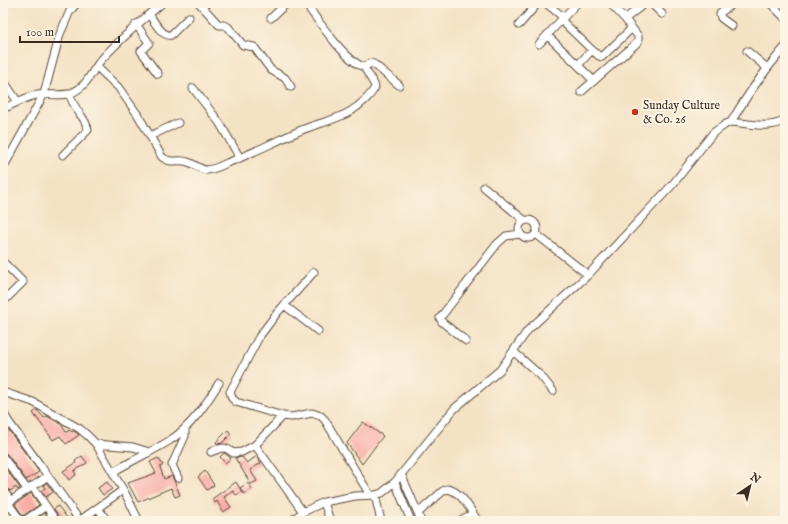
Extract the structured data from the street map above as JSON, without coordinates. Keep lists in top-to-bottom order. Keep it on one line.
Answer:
{"places":["Sunday Culture & Co. 26"],"scale_bar":"100 m","north":"top right"}
